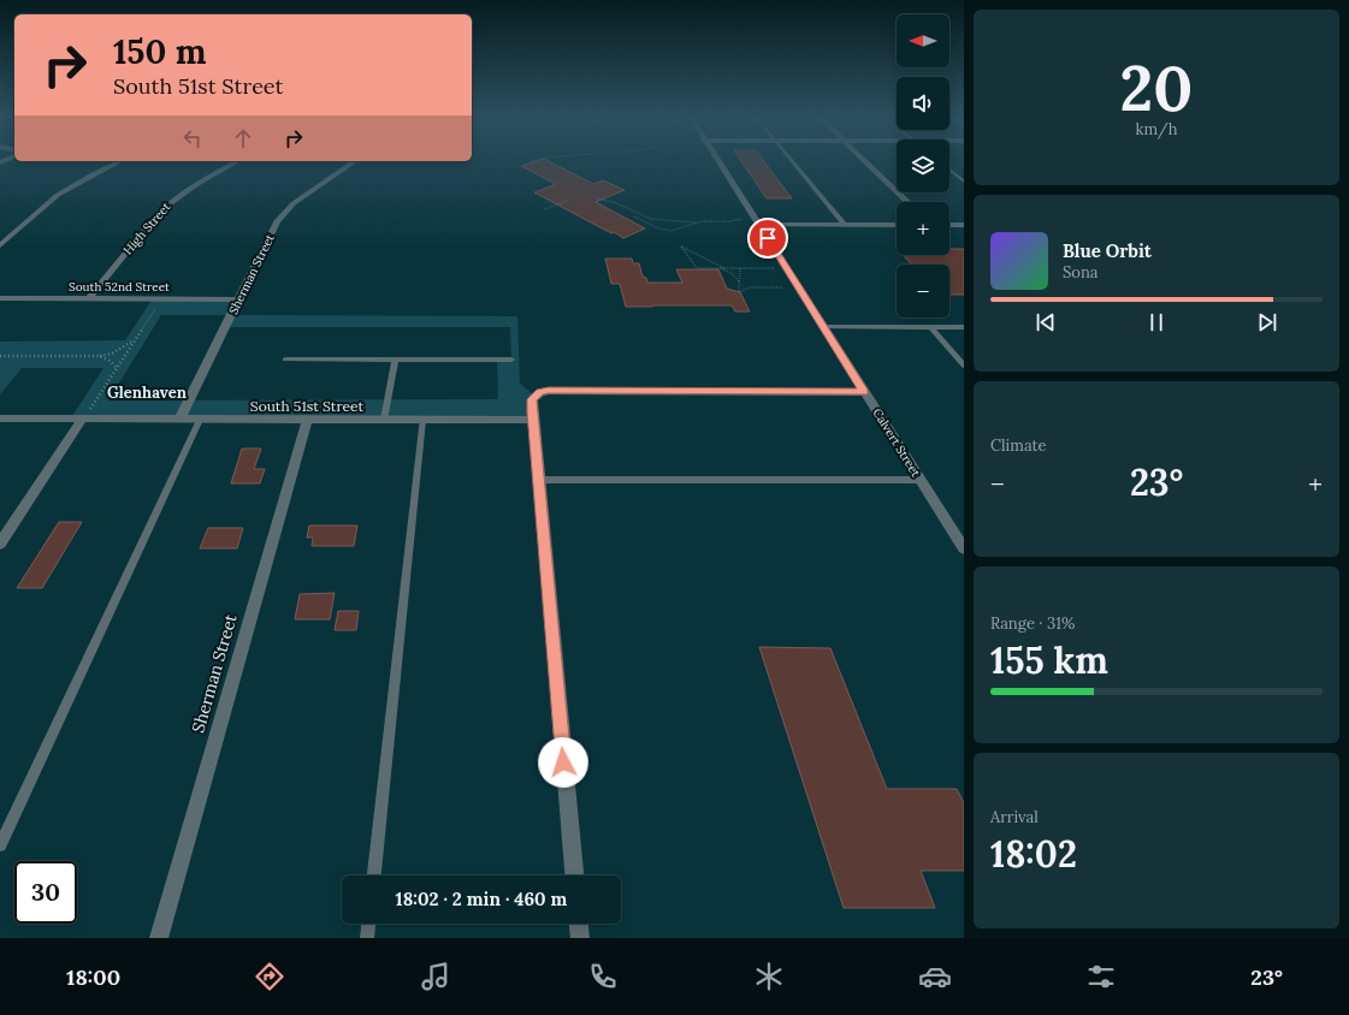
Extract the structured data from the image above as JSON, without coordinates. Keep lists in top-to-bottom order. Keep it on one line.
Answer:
{"streets":{"street":["High Street","Sherman Street","South 52nd Street","South 51st Street","Calvert Street"]},"crossings":[["High Street","South 52nd Street"],["Sherman Street","South 52nd Street"],["Sherman Street","South 51st Street"]],"districts":["Glenhaven"],"north":"left","page":{"tile":[["20","km/h"],"Climate",["Range · 31%","155 km"],["Arrival","18:02"]],"map_buttons":["+","−"],"turn":["150 m","South 51st Street"],"song":["Blue Orbit","Sona"],"heat":["−","23°","+"],"limit":"30","trip":"18:02 · 2 min · 460 m","tabs":["18:00","23°"]}}
